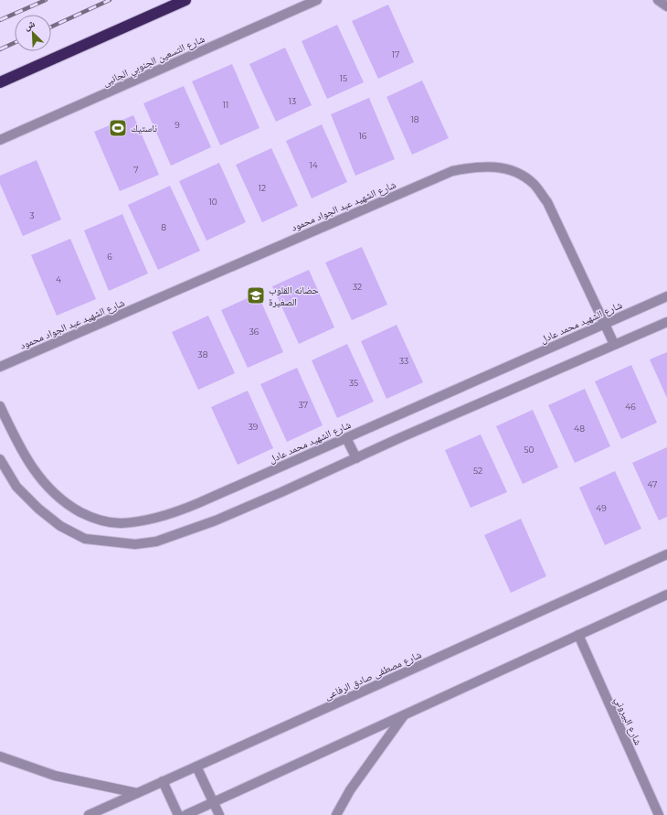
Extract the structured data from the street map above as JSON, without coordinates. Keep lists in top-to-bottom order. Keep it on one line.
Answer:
{"streets":{"street":["شارع التسعين الجنوبي الجانبى","شارع الشهيد عبد الجواد محمود","شارع الشهيد محمد عادل","شارع مصطفى صادق الرفاعى","شارع البيروني"]},"crossings":[["شارع الشهيد عبد الجواد محمود","شارع الشهيد محمد عادل"]],"places":{"sports":["ناستيك"],"school or university":["حضانه القلوب الصغيرة"]},"house_numbers":["17","15","13","11","18","9","16","14","7","12","10","3","8","6","4","32","36","38","33","35","37","46","39","48","50","52","47","49"],"north":"top left"}
